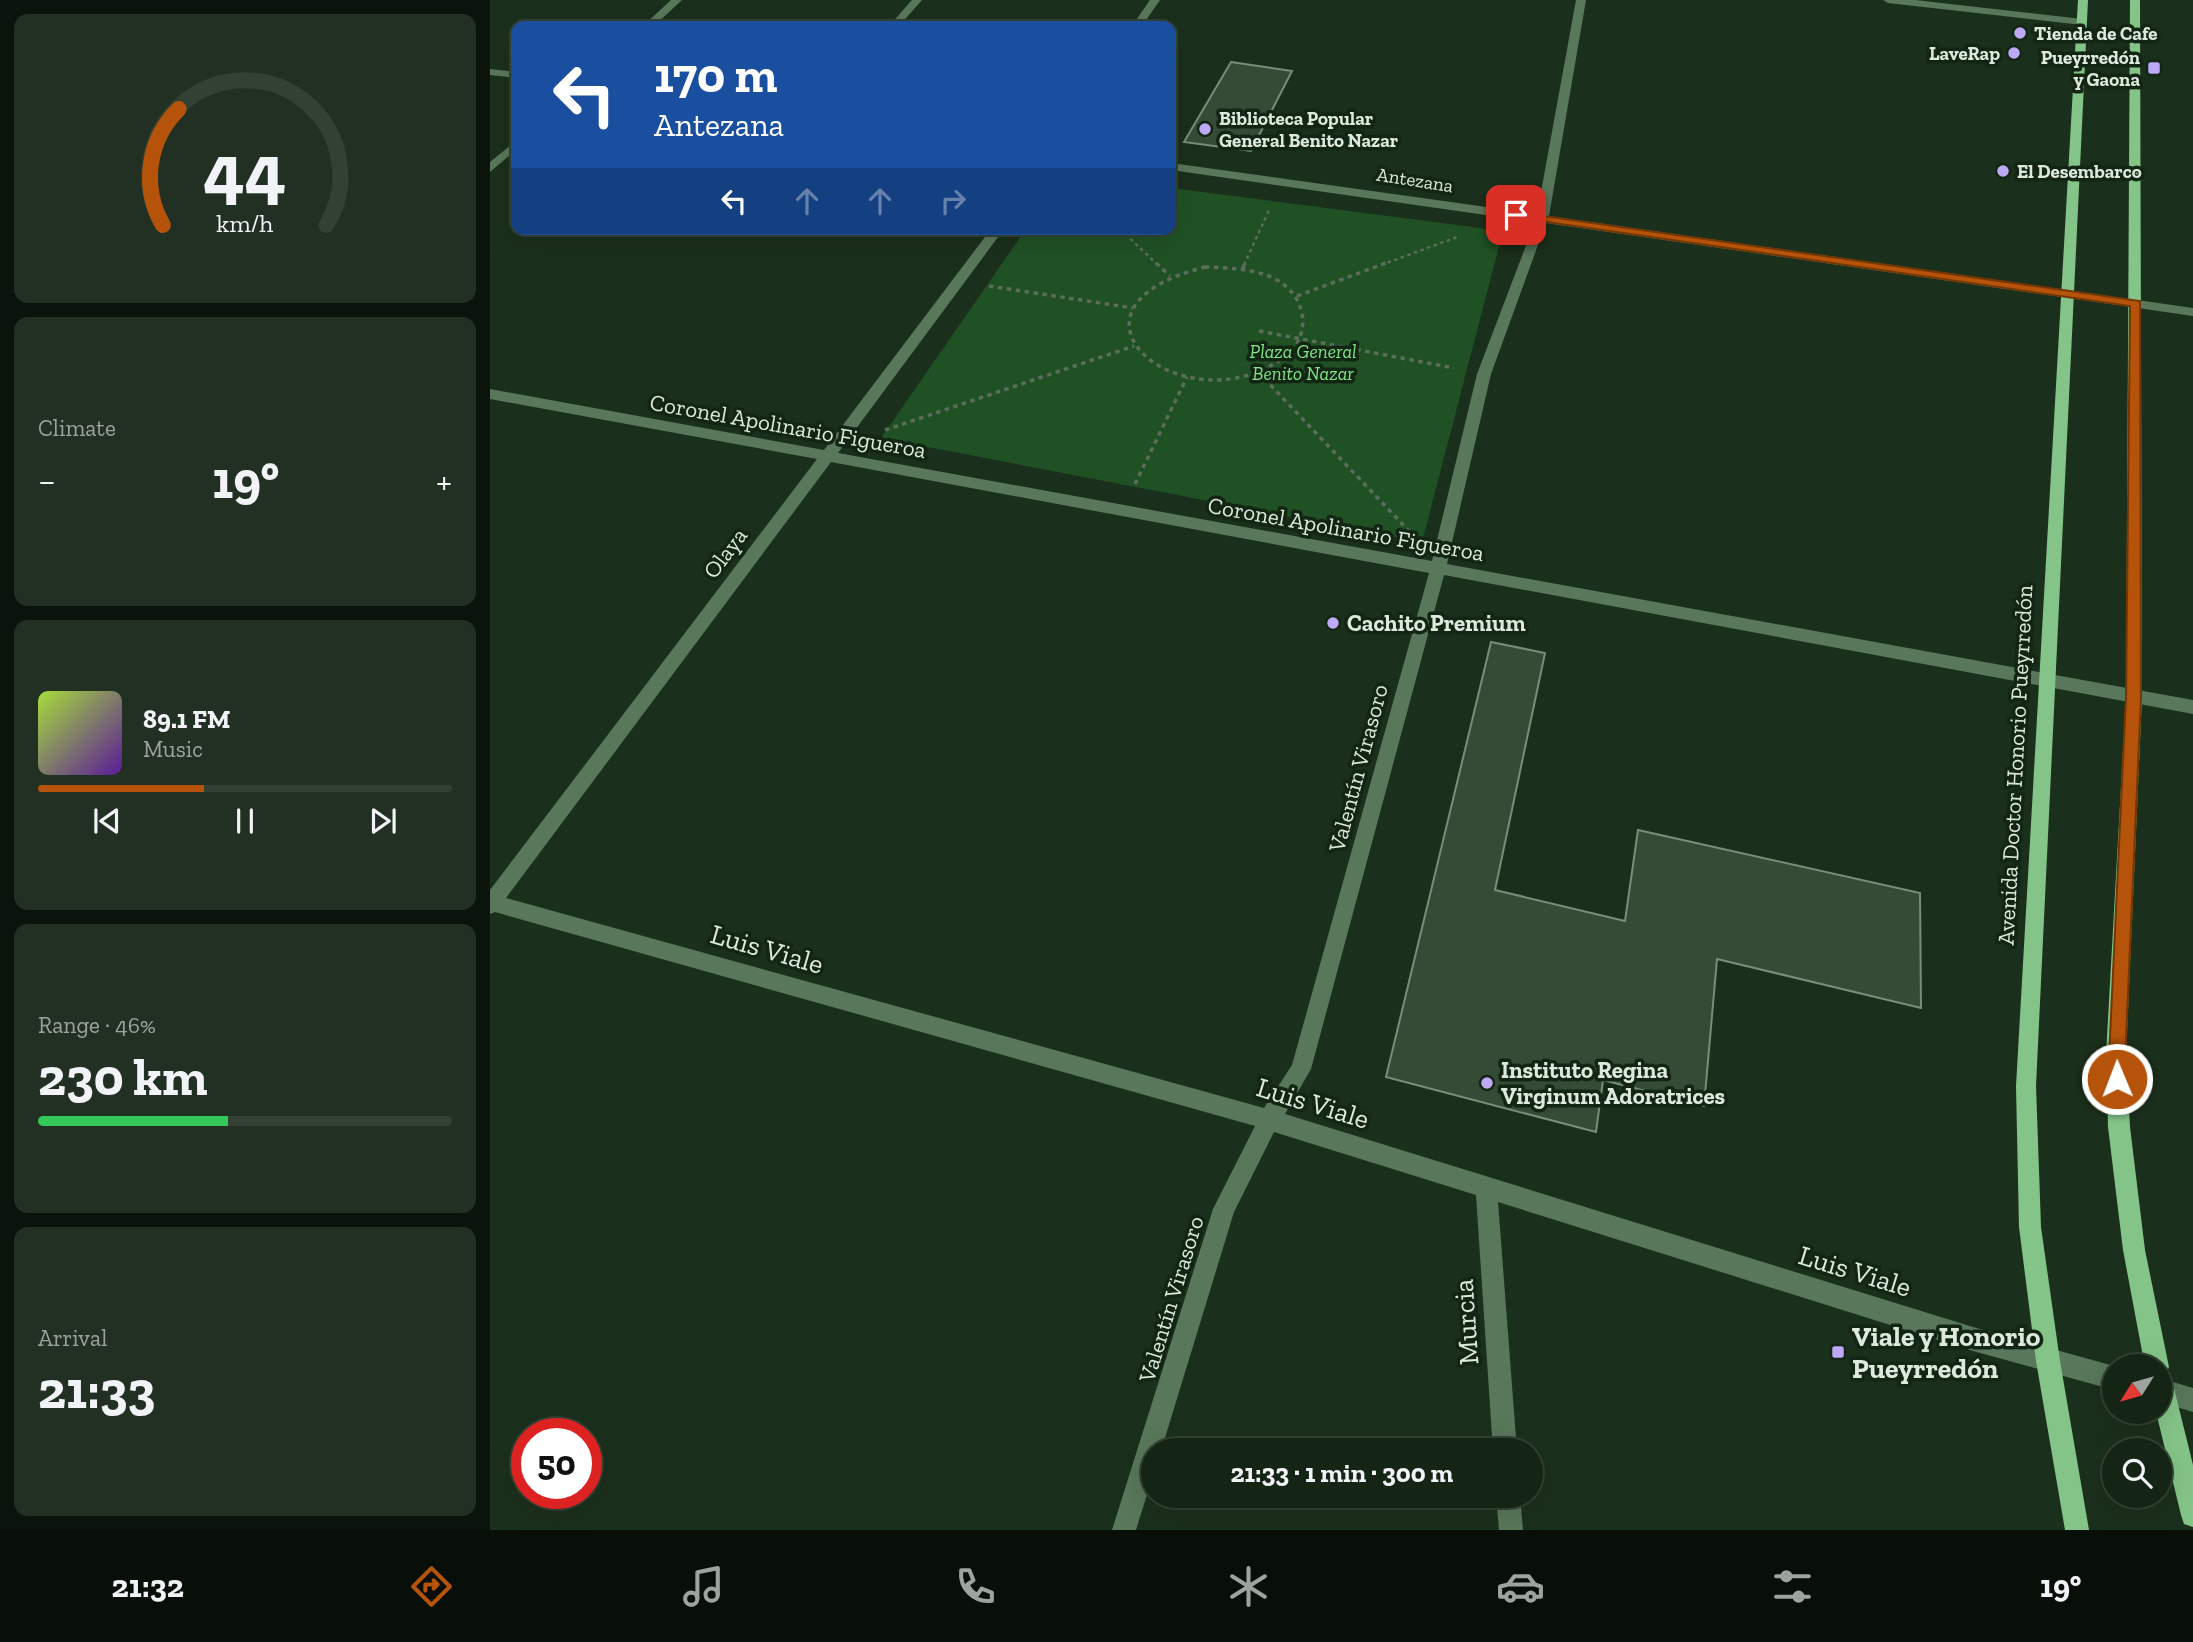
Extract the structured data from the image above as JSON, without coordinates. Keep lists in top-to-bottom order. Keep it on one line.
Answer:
{"streets":{"main road":["Avenida Doctor Honorio Pueyrredón"],"street":["Antezana","Coronel Apolinario Figueroa","Olaya","Valentín Virasoro","Luis Viale","Murcia"]},"crossings":[["Antezana","Avenida Doctor Honorio Pueyrredón"],["Antezana","Valentín Virasoro"],["Coronel Apolinario Figueroa","Olaya"],["Coronel Apolinario Figueroa","Avenida Doctor Honorio Pueyrredón"],["Coronel Apolinario Figueroa","Valentín Virasoro"],["Olaya","Luis Viale"],["Avenida Doctor Honorio Pueyrredón","Luis Viale"],["Valentín Virasoro","Luis Viale"],["Luis Viale","Murcia"]],"parks":["Plaza General Benito Nazar"],"places":{"other":["Tienda de Cafe","LaveRap","Biblioteca Popular General Benito Nazar","El Desembarco","Cachito Premium","Instituto Regina Virginum Adoratrices"],"transit":["Pueyrredón y Gaona","Viale y Honorio Pueyrredón"]},"north":"bottom left","page":{"turn":["170 m","Antezana"],"tile":["Climate",["Range · 46%","230 km"],["Arrival","21:33"]],"heat":["−","19°","+"],"song":["89.1 FM","Music"],"limit":"50","trip":"21:33 · 1 min · 300 m","tabs":["21:32","19°"],"gauge":["44","km/h"]}}
